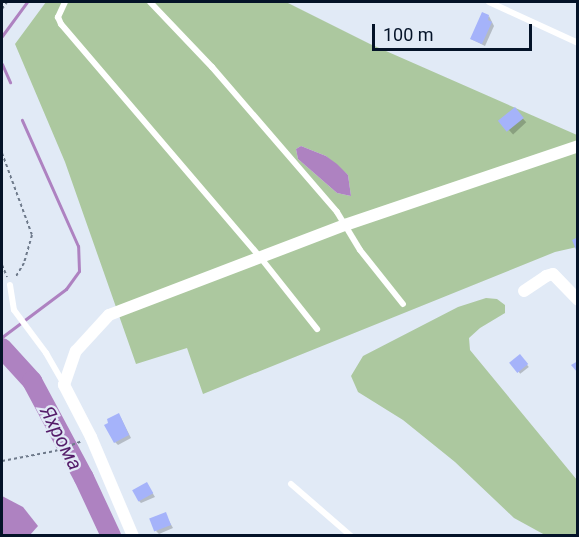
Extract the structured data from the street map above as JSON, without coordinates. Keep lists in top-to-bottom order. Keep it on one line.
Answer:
{"water":["Яхрома"],"scale_bar":"100 m"}
